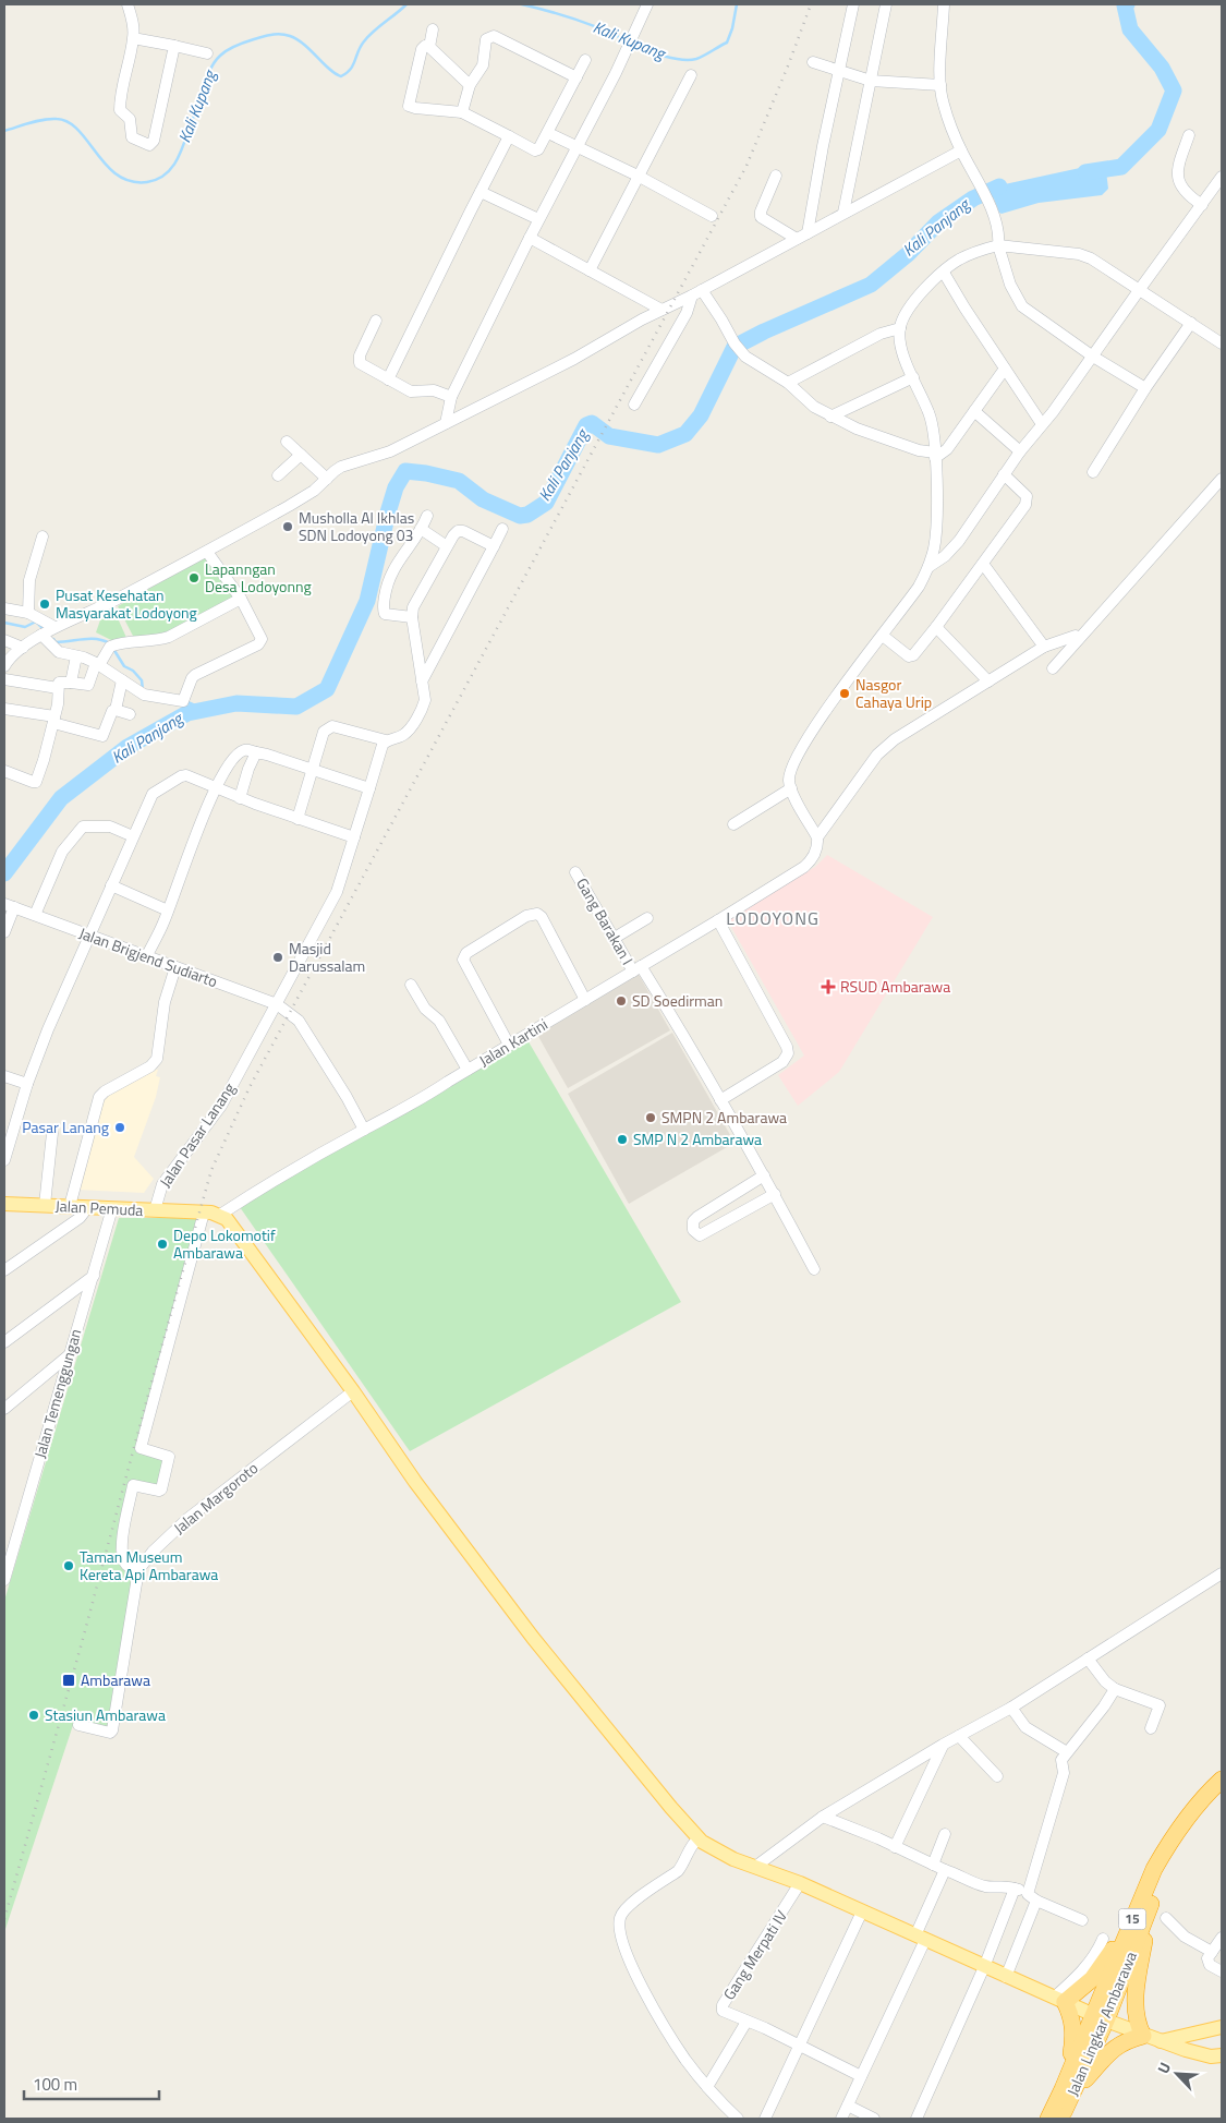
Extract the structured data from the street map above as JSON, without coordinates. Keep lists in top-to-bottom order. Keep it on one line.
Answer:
{"streets":{"highway":["15","Jalan Lingkar Ambarawa"],"main road":["Jalan Pemuda"],"street":["Gang Barakan I","Jalan Brigjend Sudiarto","Jalan Kartini","Jalan Pasar Lanang","Jalan Temenggungan","Jalan Margoroto","Gang Merpati IV"]},"crossings":[["Gang Barakan I","Jalan Kartini"],["Jalan Brigjend Sudiarto","Jalan Kartini"],["Jalan Brigjend Sudiarto","Jalan Pasar Lanang"],["Jalan Kartini","Jalan Pemuda"],["Jalan Pasar Lanang","Jalan Pemuda"],["Jalan Pemuda","Jalan Temenggungan"]],"districts":["LODOYONG"],"water":["Kali Kupang","Kali Panjang"],"places":{"other":["Musholla Al Ikhlas SDN Lodoyong 03","Lapanngan Desa Lodoyonng","Pusat Kesehatan Masyarakat Lodoyong","Nasgor Cahaya Urip","Masjid Darussalam","SD Soedirman","SMPN 2 Ambarawa","Pasar Lanang","SMP N 2 Ambarawa","Depo Lokomotif Ambarawa","Taman Museum Kereta Api Ambarawa","Stasiun Ambarawa"],"health":["RSUD Ambarawa"],"transit":["Ambarawa"]},"scale_bar":"100 m","north":"top left"}
